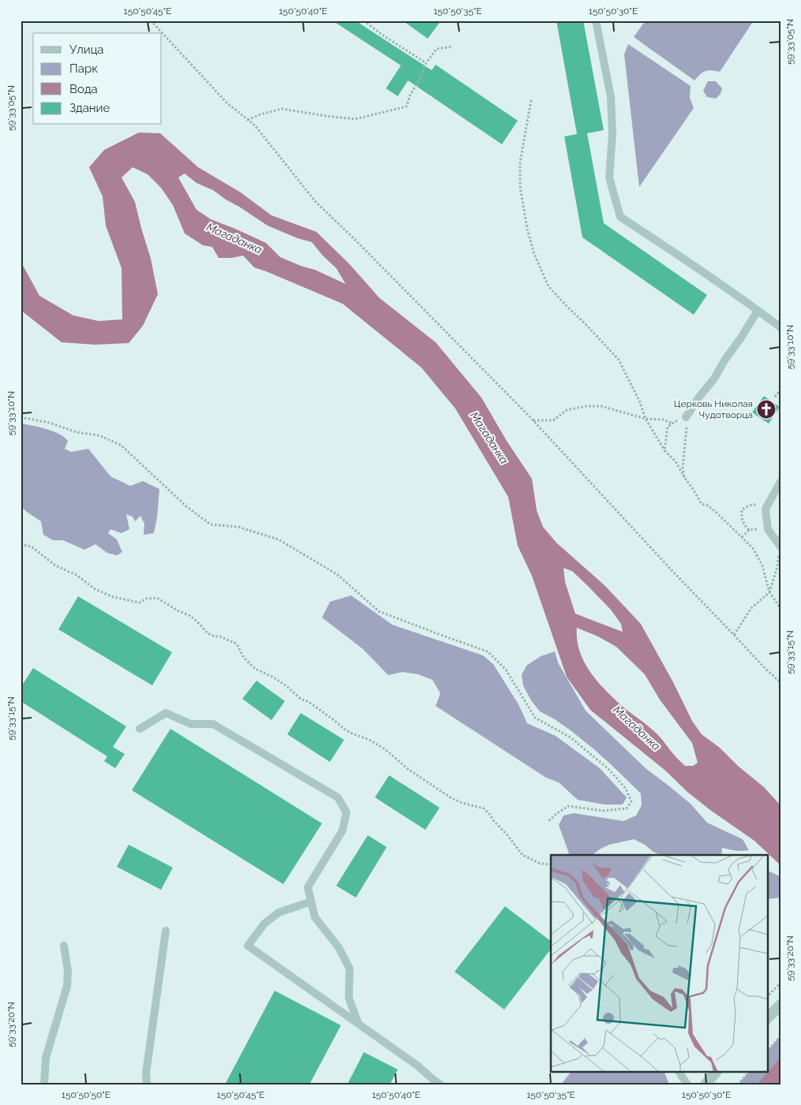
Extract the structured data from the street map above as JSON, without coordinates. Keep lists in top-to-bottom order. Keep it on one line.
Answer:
{"water":["Магаданка"],"places":{"church":["Церковь Николая Чудотворца"]},"legend":["Улица","Парк","Вода","Здание"],"coordinates":["150°50'45\"E","150°50'40\"E","150°50'35\"E","150°50'30\"E","59°33'05\"N","59°33'10\"N","59°33'15\"N","59°33'20\"N","150°50'50\"E"]}
